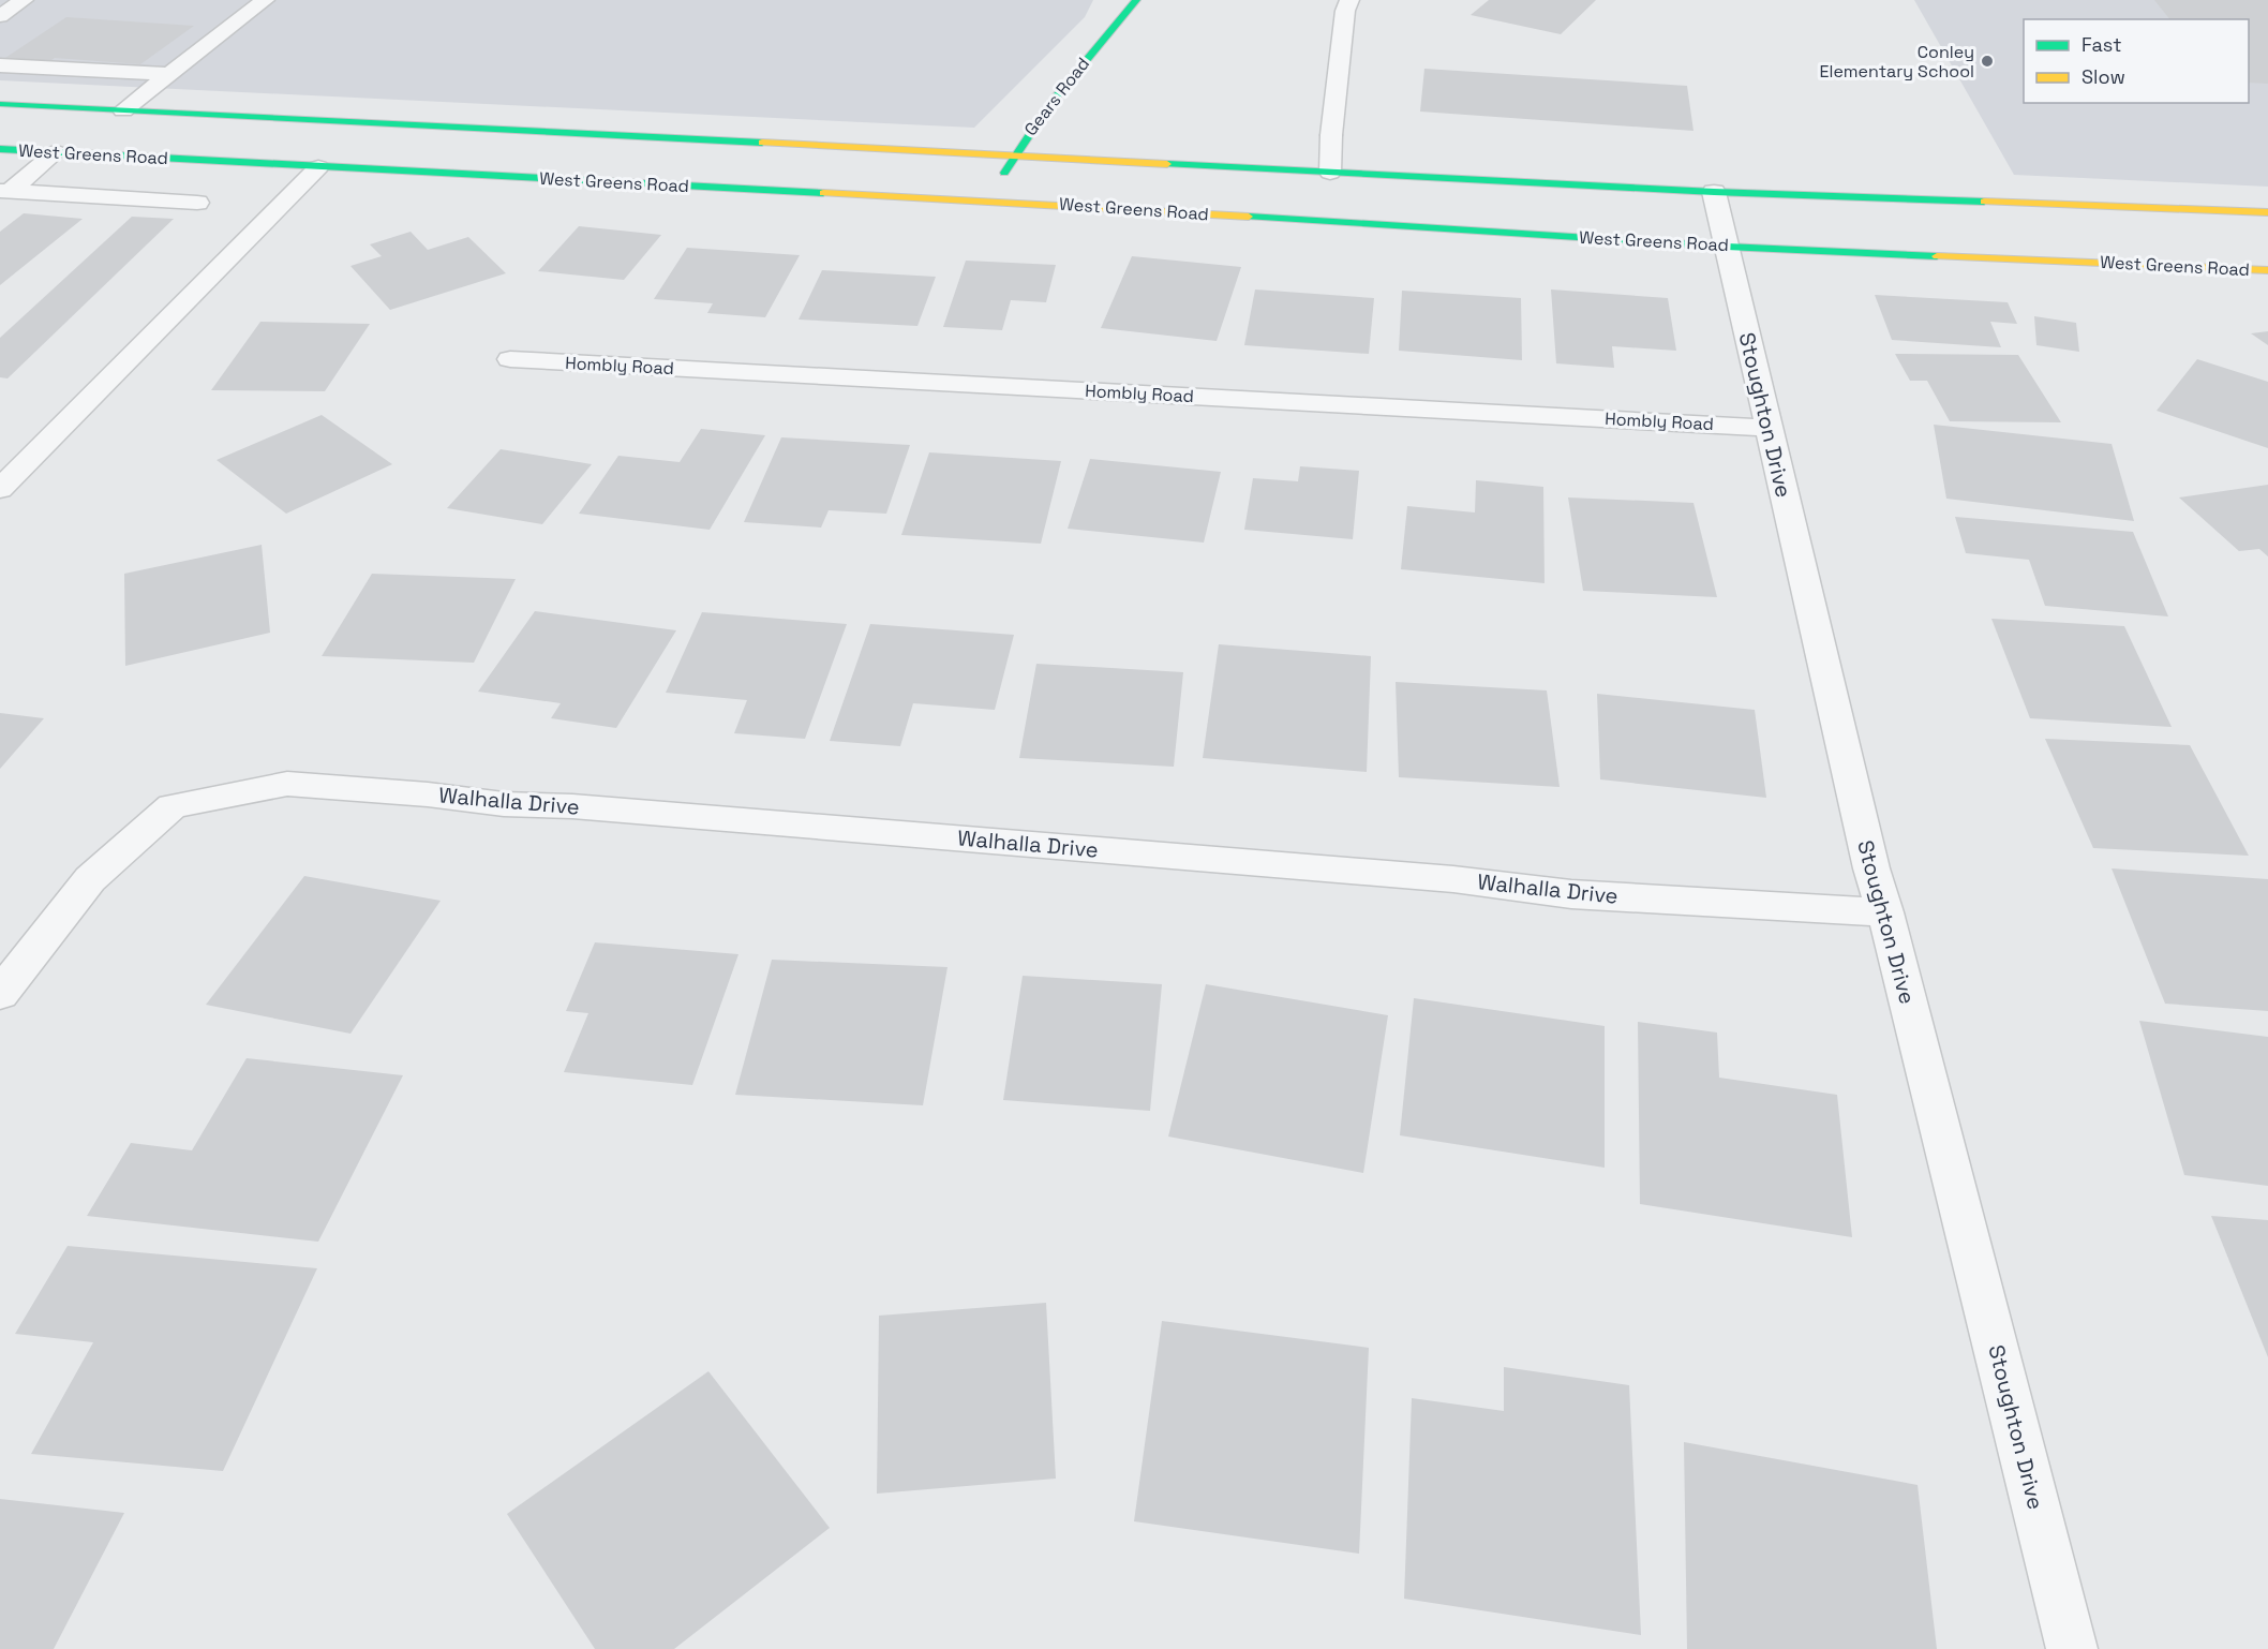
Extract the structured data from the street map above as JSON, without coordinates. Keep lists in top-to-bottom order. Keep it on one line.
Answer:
{"streets":{"main road":["Gears Road","West Greens Road"],"street":["Hombly Road","Stoughton Drive","Walhalla Drive"]},"crossings":[["Gears Road","West Greens Road"],["West Greens Road","Stoughton Drive"],["Hombly Road","Stoughton Drive"],["Stoughton Drive","Walhalla Drive"]],"places":["Conley Elementary School"],"legend":["Fast","Slow"]}
